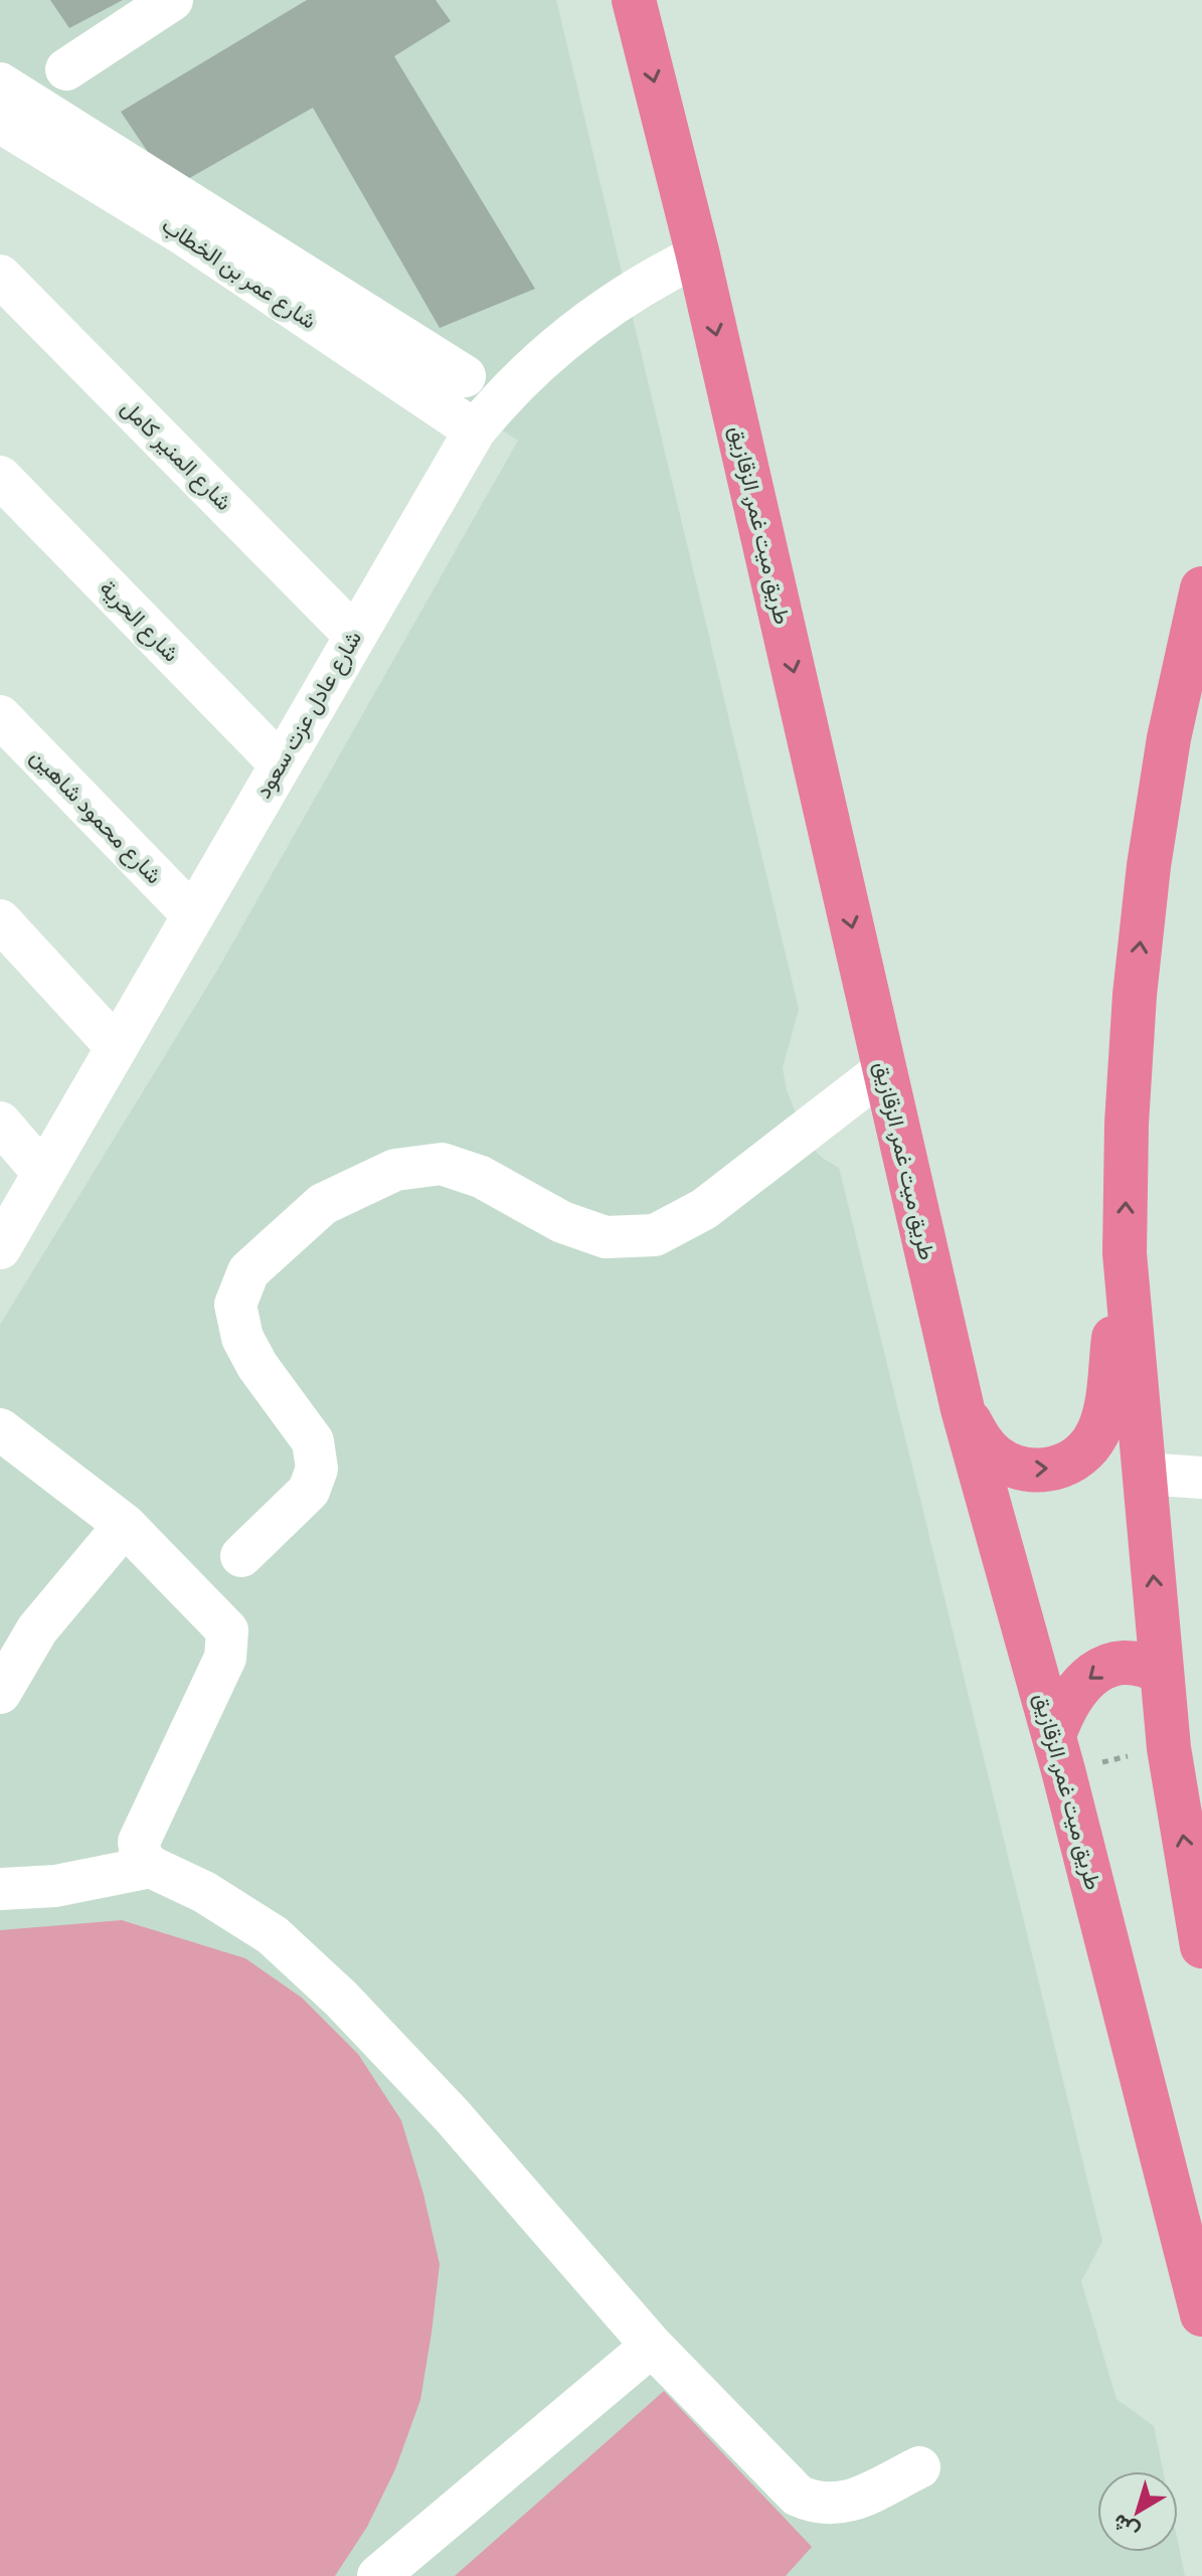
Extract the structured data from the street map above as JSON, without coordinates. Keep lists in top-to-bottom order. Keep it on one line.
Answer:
{"streets":{"highway":["طريق ميت غمر, الزقازيق"],"street":["شارع عمر بن الخطاب","شارع المنير كامل","شارع الحرية","شارع عادل عزت سعود","شارع محمود شاهين"]},"crossings":[["شارع عمر بن الخطاب","شارع عادل عزت سعود"],["شارع المنير كامل","شارع عادل عزت سعود"],["طريق ميت غمر, الزقازيق","شارع عادل عزت سعود"],["شارع الحرية","شارع عادل عزت سعود"],["شارع عادل عزت سعود","شارع محمود شاهين"]],"north":"bottom left"}
